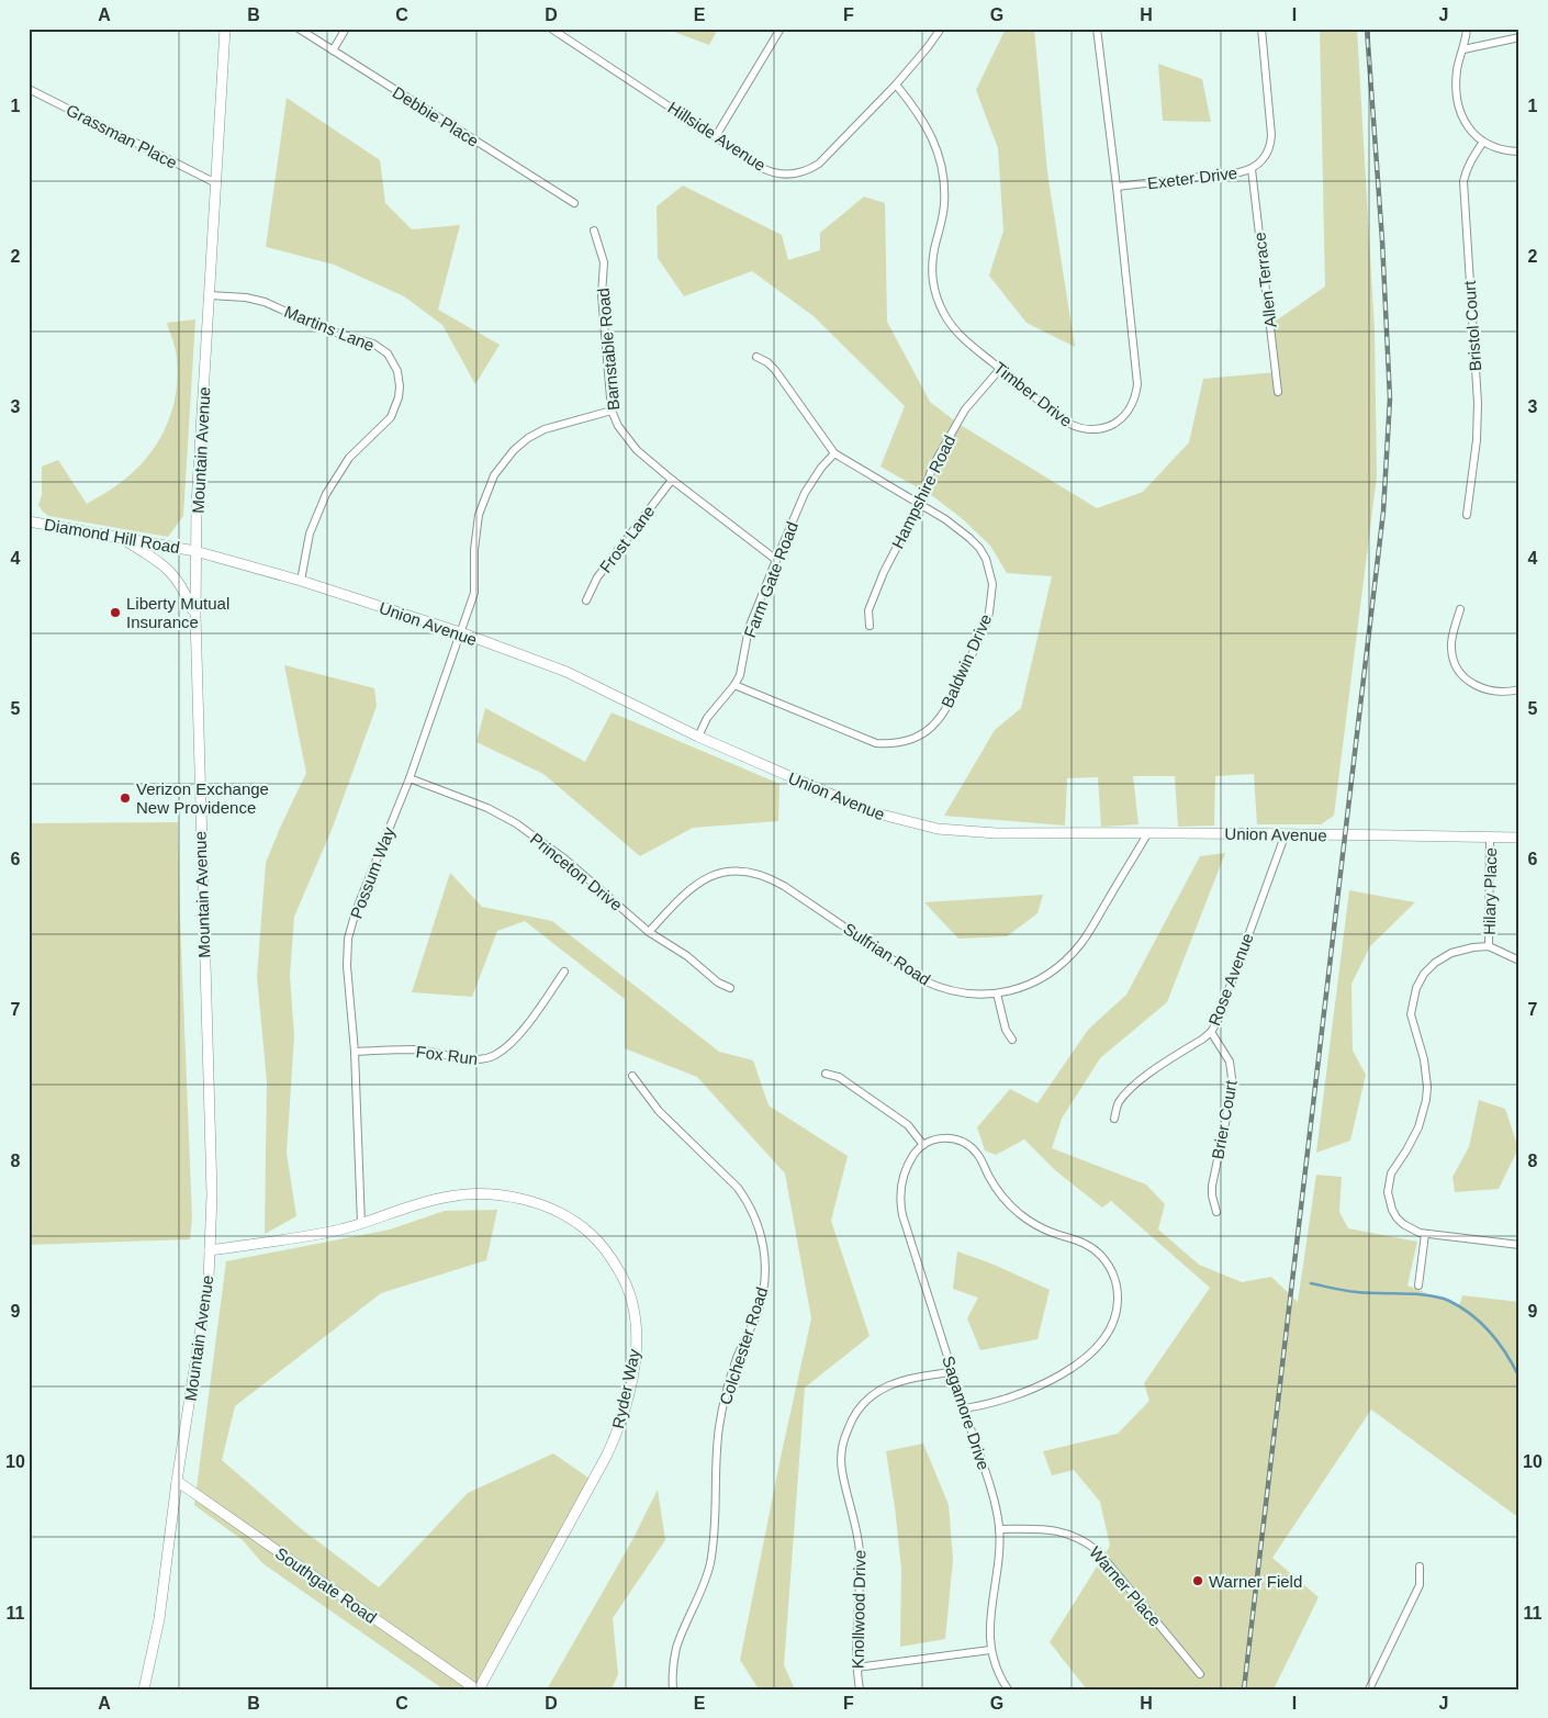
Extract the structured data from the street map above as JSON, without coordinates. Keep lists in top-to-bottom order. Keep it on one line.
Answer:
{"streets":{"main road":["Mountain Avenue","Diamond Hill Road","Union Avenue","Ryder Way","Southgate Road"],"street":["Debbie Place","Grassman Place","Hillside Avenue","Exeter Drive","Allen Terrace","Bristol Court","Martins Lane","Barnstable Road","Timber Drive","Hampshire Road","Frost Lane","Farm Gate Road","Baldwin Drive","Princeton Drive","Possum Way","Hilary Place","Sulfrian Road","Rose Avenue","Fox Run","Brier Court","Colchester Road","Sagamore Drive","Warner Place","Knollwood Drive"]},"crossings":[["Grassman Place","Mountain Avenue"],["Hillside Avenue","Timber Drive"],["Exeter Drive","Allen Terrace"],["Exeter Drive","Timber Drive"],["Martins Lane","Mountain Avenue"],["Martins Lane","Union Avenue"],["Barnstable Road","Frost Lane"],["Barnstable Road","Farm Gate Road"],["Barnstable Road","Possum Way"],["Timber Drive","Hampshire Road"],["Mountain Avenue","Diamond Hill Road"],["Mountain Avenue","Union Avenue"],["Mountain Avenue","Ryder Way"],["Mountain Avenue","Southgate Road"],["Hampshire Road","Baldwin Drive"],["Diamond Hill Road","Union Avenue"],["Farm Gate Road","Union Avenue"],["Farm Gate Road","Baldwin Drive"],["Union Avenue","Possum Way"],["Union Avenue","Hilary Place"],["Union Avenue","Sulfrian Road"],["Union Avenue","Rose Avenue"],["Princeton Drive","Possum Way"],["Princeton Drive","Sulfrian Road"],["Possum Way","Fox Run"],["Possum Way","Ryder Way"],["Rose Avenue","Brier Court"],["Ryder Way","Southgate Road"],["Sagamore Drive","Warner Place"],["Sagamore Drive","Knollwood Drive"]],"places":["Liberty Mutual Insurance","Verizon Exchange New Providence","Warner Field"],"grid":{"columns":["A","B","C","D","E","F","G","H","I","J"],"rows":["1","2","3","4","5","6","7","8","9","10","11"]}}
